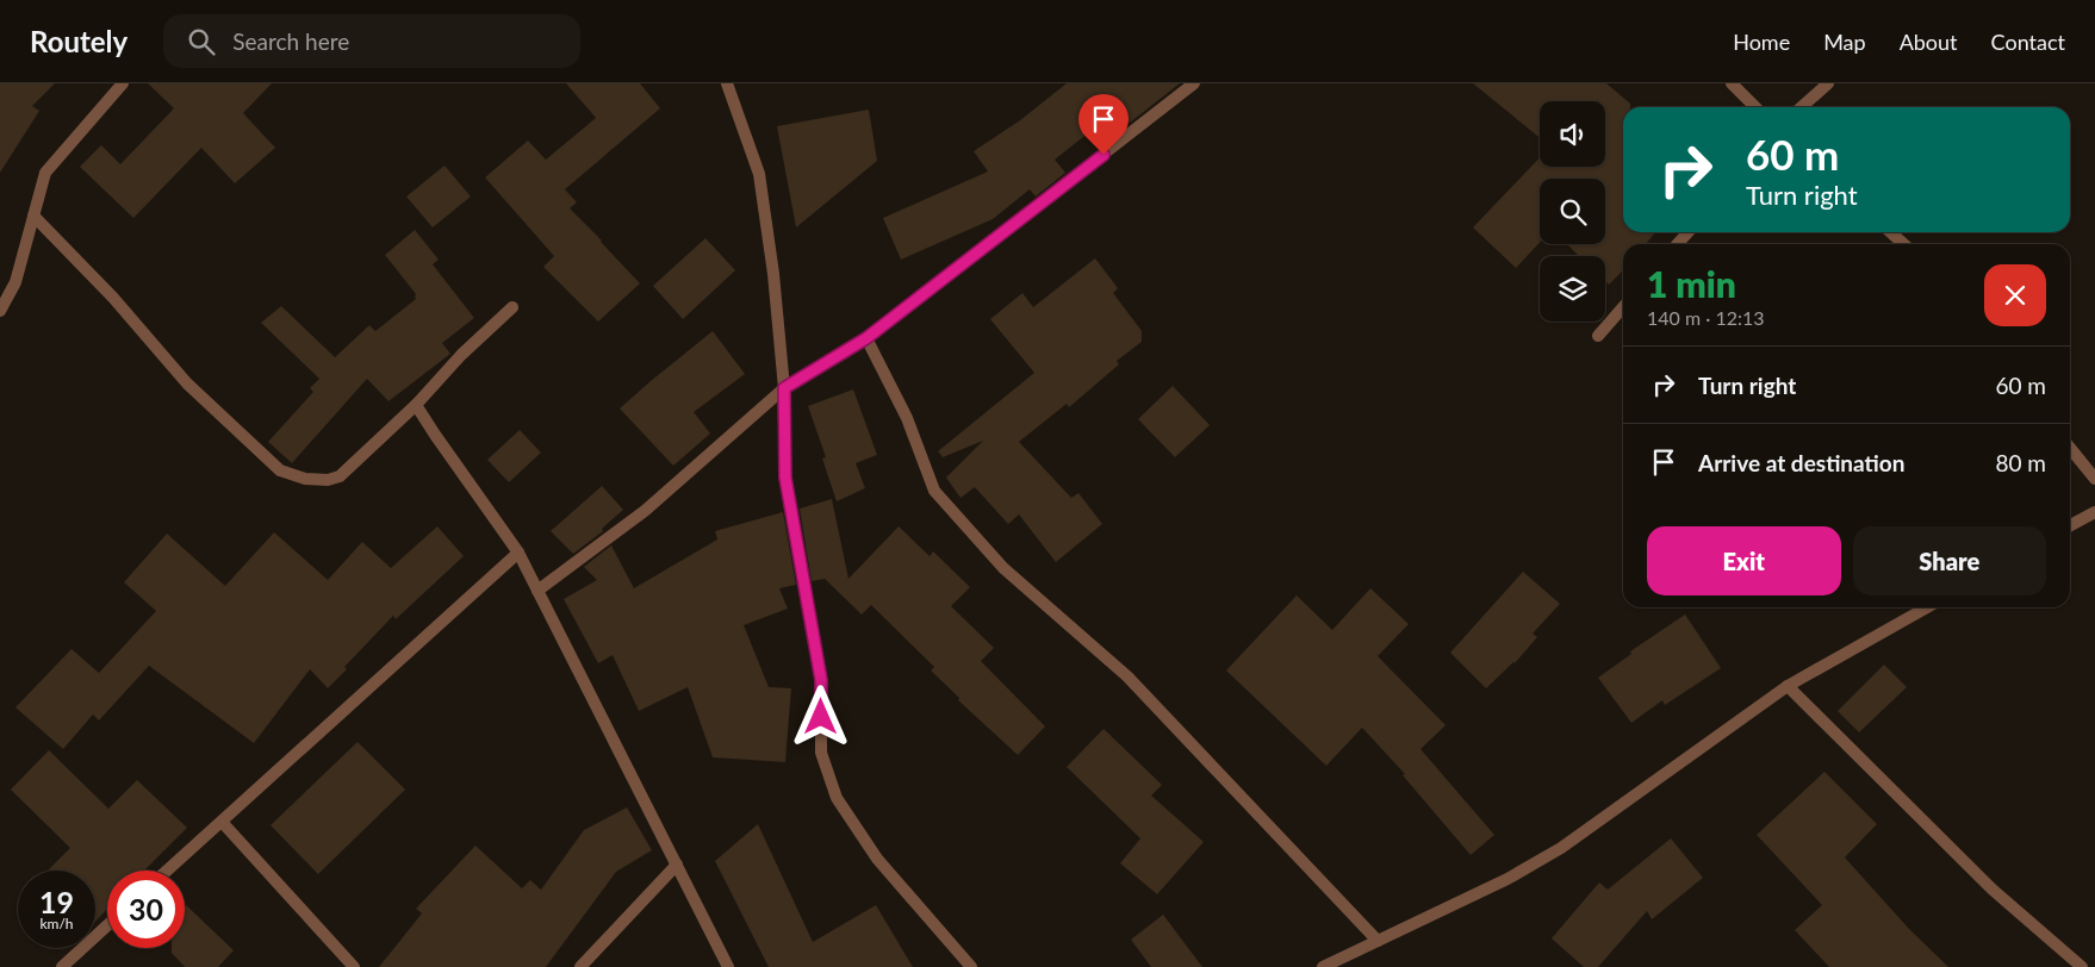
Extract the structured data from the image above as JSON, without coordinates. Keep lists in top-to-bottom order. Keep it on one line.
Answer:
{"page":{"header":"Routely","search":"Search here","nav":["Home","Map","About","Contact"],"turn":["60 m","Turn right"],"heading":["1 min","140 m · 12:13"],"list":[{"name":"Turn right","value":"60 m"},{"name":"Arrive at destination","value":"80 m"}],"buttons":["Exit","Share"],"speed":"19 km/h","limit":"30"}}
